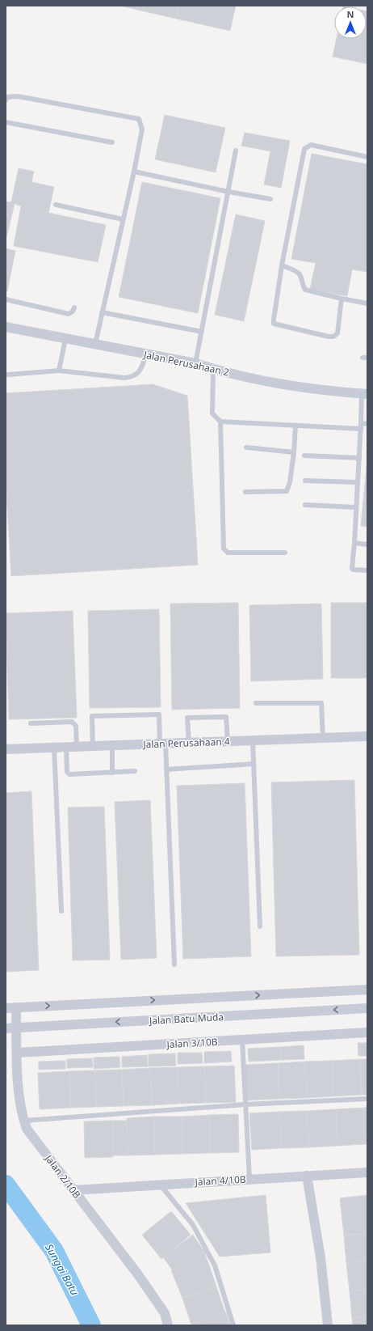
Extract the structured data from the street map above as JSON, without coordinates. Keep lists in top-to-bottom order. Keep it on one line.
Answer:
{"streets":{"street":["Jalan Perusahaan 2","Jalan Perusahaan 4","Jalan Batu Muda","Jalan 3/10B","Jalan 2/10B","Jalan 4/10B"]},"crossings":[["Jalan Batu Muda","Jalan 2/10B"],["Jalan 3/10B","Jalan 2/10B"],["Jalan 2/10B","Jalan 4/10B"]],"water":["Sungai Batu"],"north":"top"}
